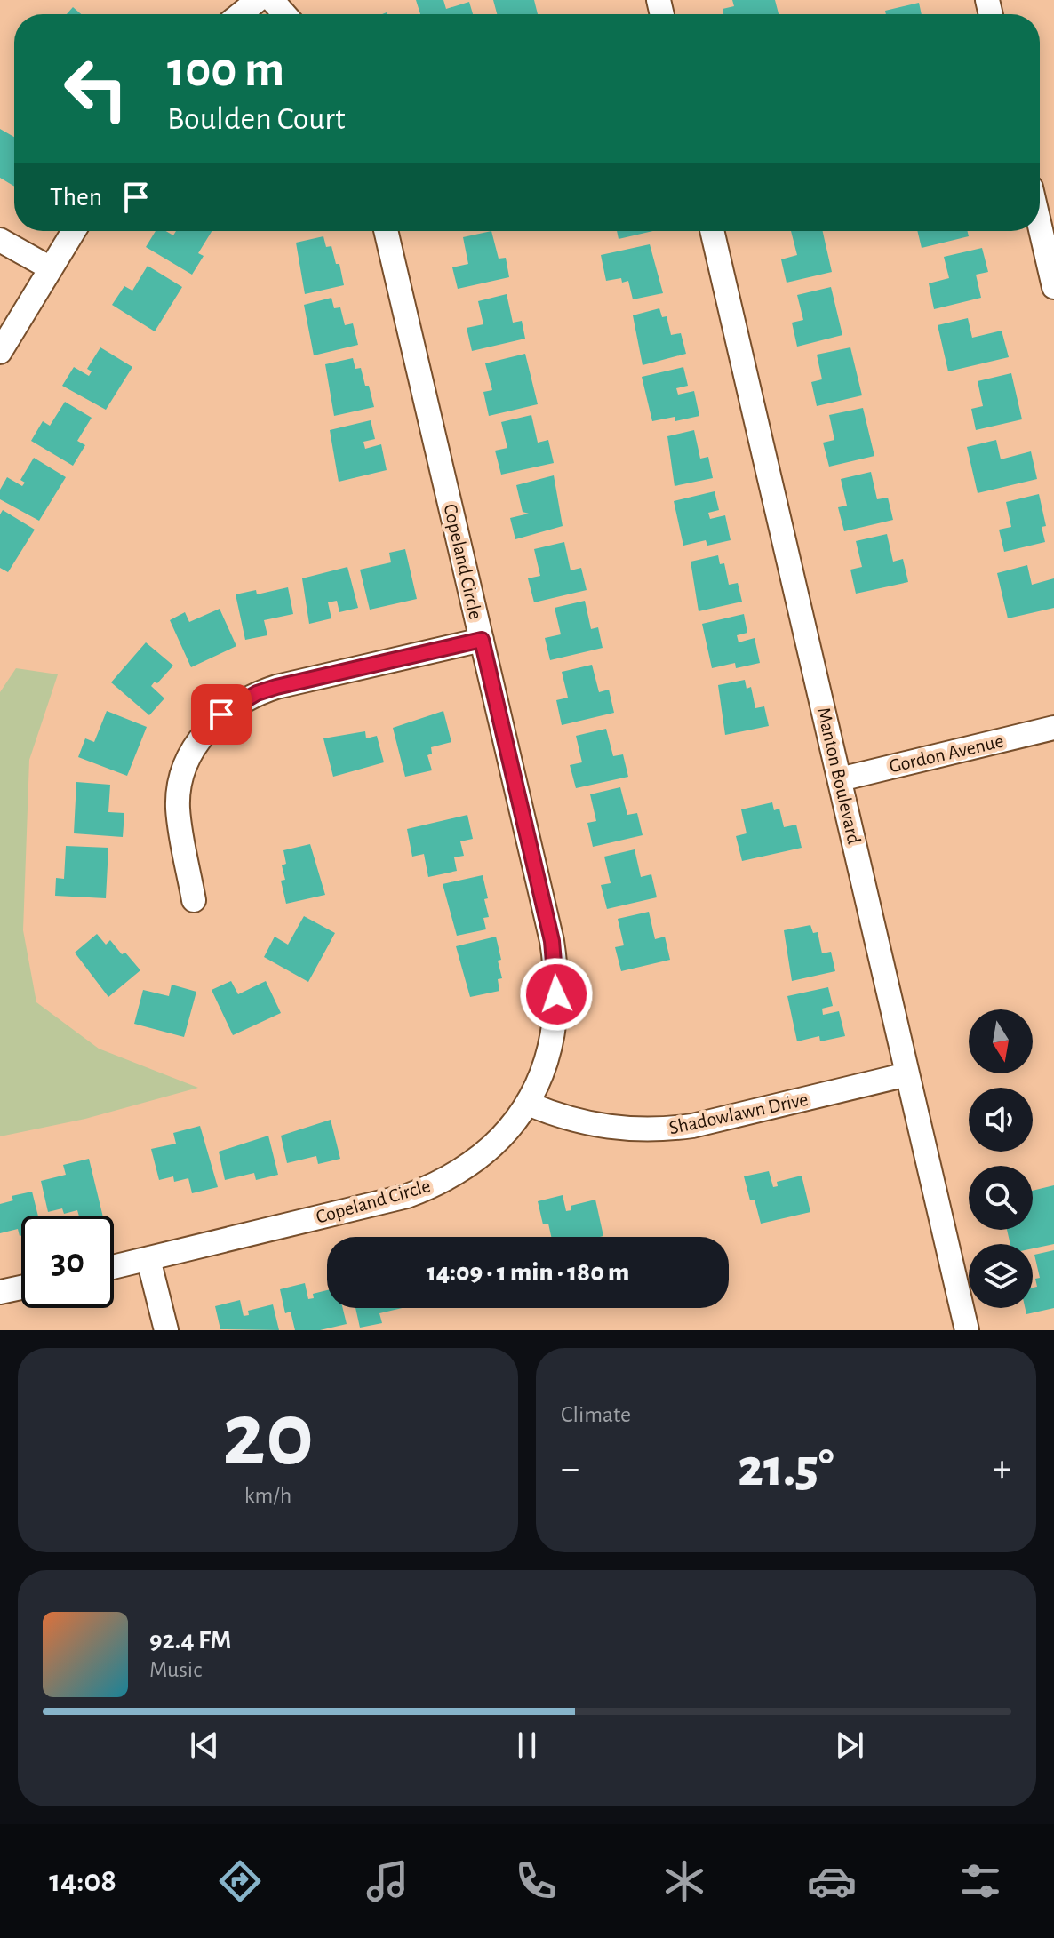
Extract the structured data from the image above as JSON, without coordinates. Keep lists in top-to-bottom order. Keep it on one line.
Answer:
{"streets":{"street":["Copeland Circle","Gordon Avenue","Manton Boulevard","Shadowlawn Drive"]},"crossings":[["Copeland Circle","Shadowlawn Drive"],["Gordon Avenue","Manton Boulevard"],["Manton Boulevard","Shadowlawn Drive"]],"north":"bottom","page":{"turn":["100 m","Boulden Court"],"then":"Then","limit":"30","trip":"14:09 · 1 min · 180 m","tile":[["20","km/h"],"Climate"],"heat":["−","21.5°","+"],"song":["92.4 FM","Music"],"tabs":"14:08"}}
